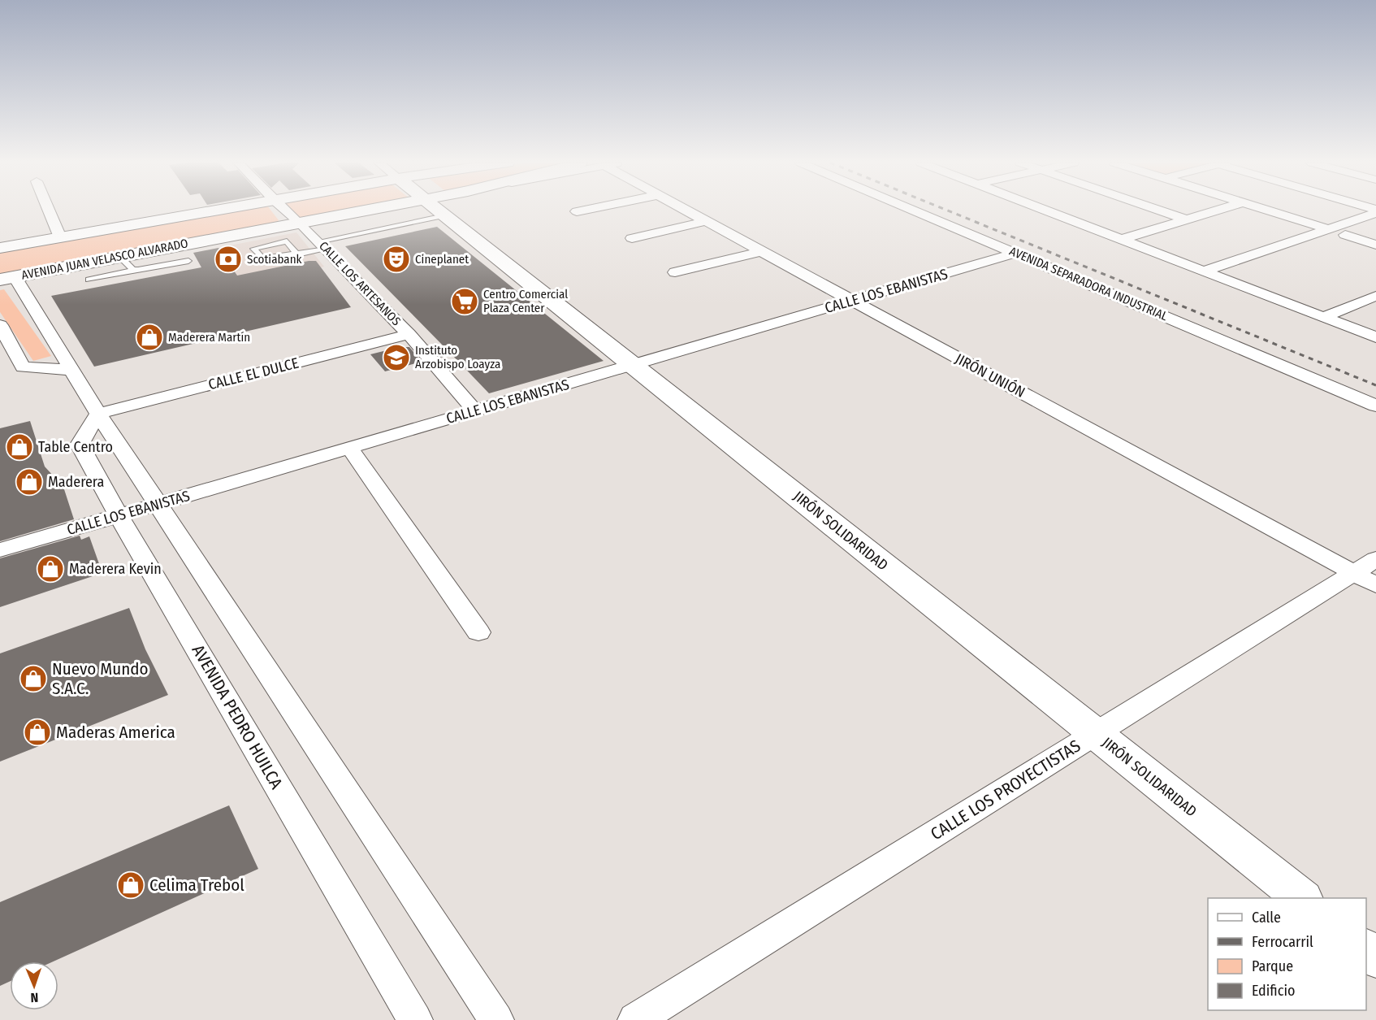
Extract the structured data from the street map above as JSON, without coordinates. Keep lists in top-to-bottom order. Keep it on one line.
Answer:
{"streets":{"main road":["AVENIDA JUAN VELASCO ALVARADO","JIRÓN SOLIDARIDAD"],"street":["CALLE LOS ARTESANOS","AVENIDA SEPARADORA INDUSTRIAL","CALLE LOS EBANISTAS","CALLE EL DULCE","JIRÓN UNIÓN","AVENIDA PEDRO HUILCA","CALLE LOS PROYECTISTAS"]},"crossings":[["AVENIDA JUAN VELASCO ALVARADO","CALLE LOS ARTESANOS"],["CALLE LOS ARTESANOS","CALLE LOS EBANISTAS"],["CALLE LOS ARTESANOS","CALLE EL DULCE"],["AVENIDA SEPARADORA INDUSTRIAL","CALLE LOS EBANISTAS"],["CALLE LOS EBANISTAS","JIRÓN UNIÓN"],["CALLE LOS EBANISTAS","JIRÓN SOLIDARIDAD"],["CALLE LOS EBANISTAS","AVENIDA PEDRO HUILCA"],["CALLE EL DULCE","AVENIDA PEDRO HUILCA"],["JIRÓN UNIÓN","CALLE LOS PROYECTISTAS"],["JIRÓN SOLIDARIDAD","CALLE LOS PROYECTISTAS"]],"places":{"bank":["Scotiabank"],"theatre":["Cineplanet"],"supermarket":["Centro Comercial Plaza Center"],"shop":["Maderera Martín","Table Centro","Maderera","Maderera Kevin","Nuevo Mundo S.A.C.","Maderas America","Celima Trebol"],"school or university":["Instituto Arzobispo Loayza"]},"legend":["Calle","Ferrocarril","Parque","Edificio"],"north":"bottom"}
